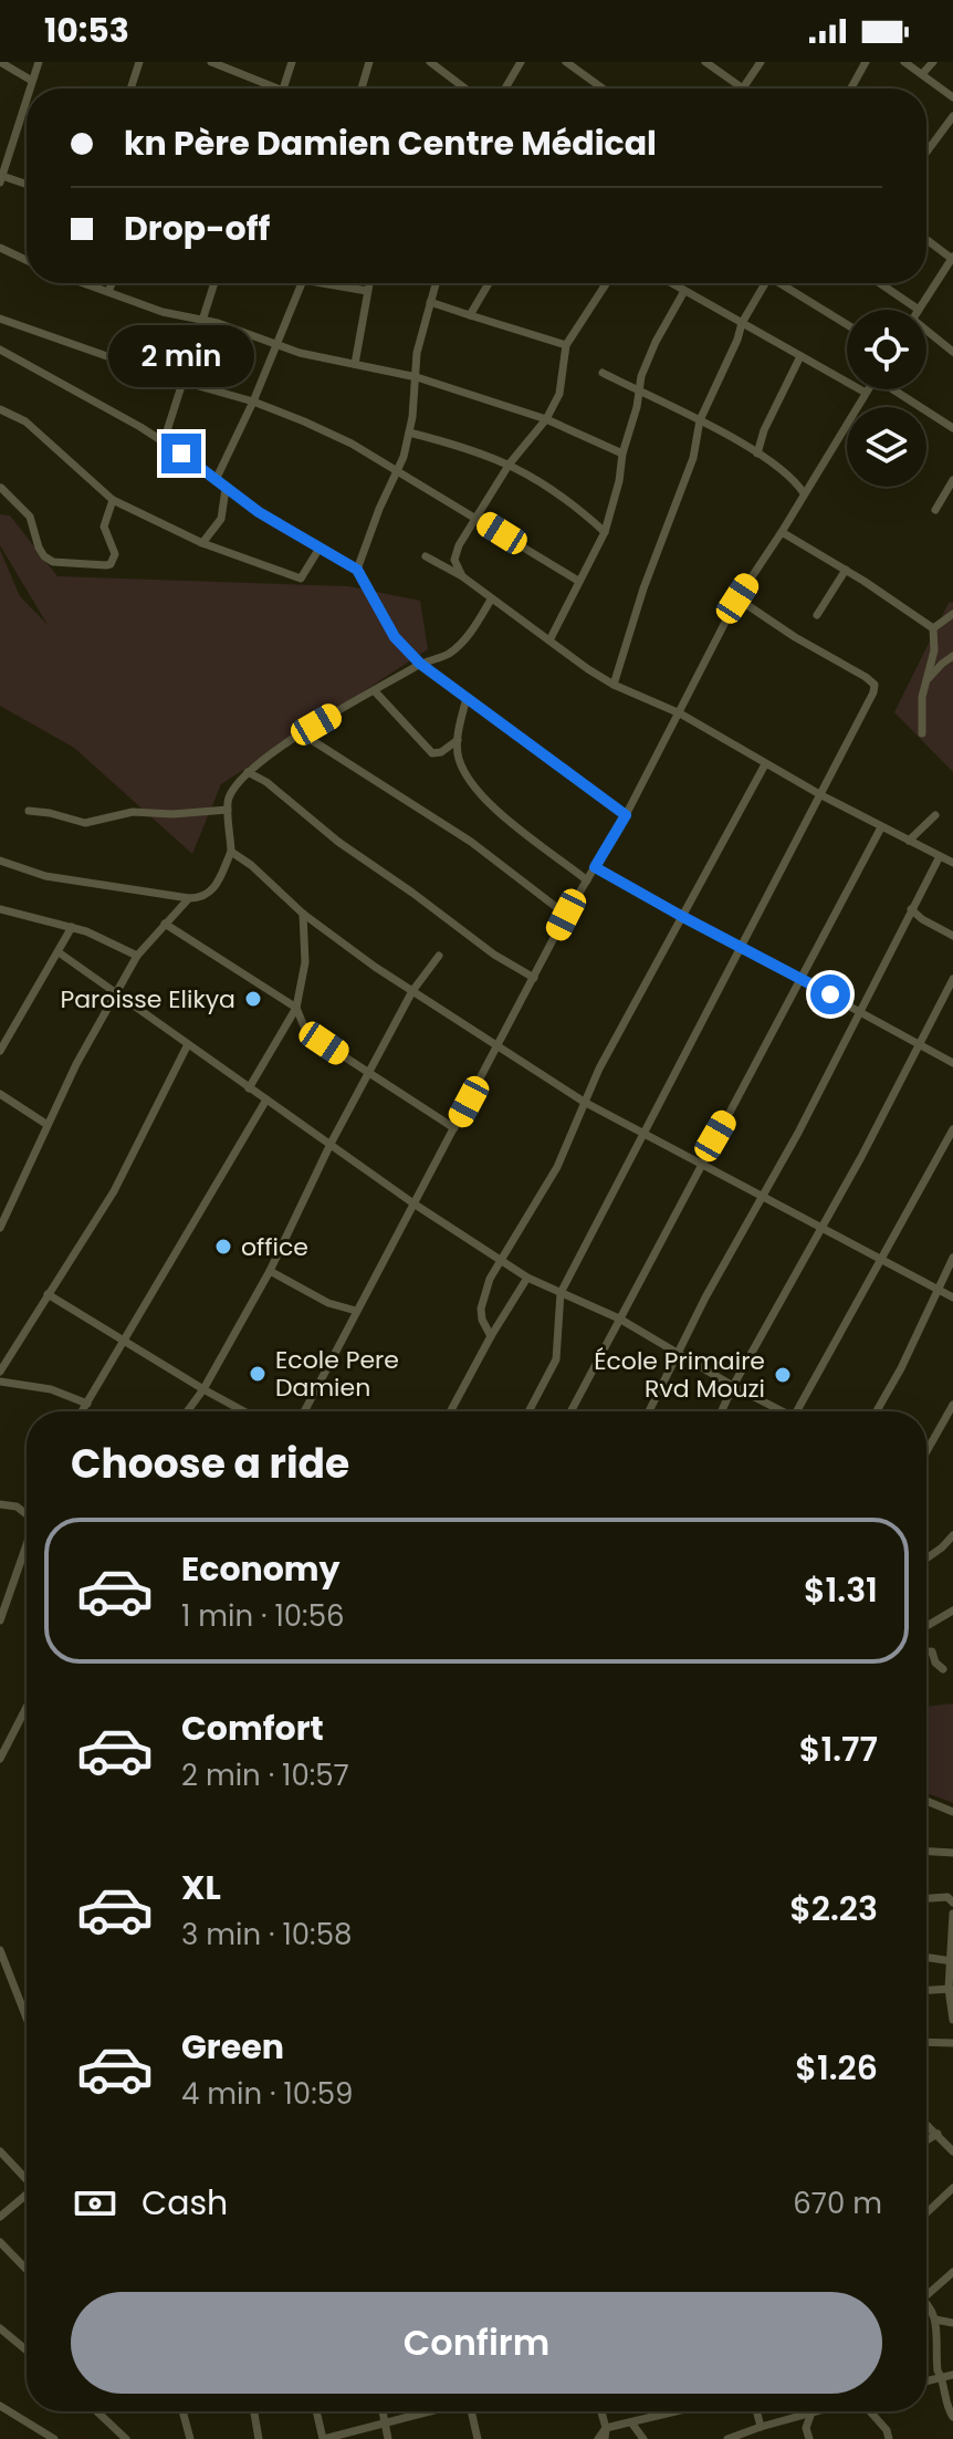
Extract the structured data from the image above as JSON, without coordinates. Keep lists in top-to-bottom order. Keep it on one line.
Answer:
{"places":["Paroisse Elikya","office","Ecole Pere Damien","École Primaire Rvd Mouzi"],"page":{"status":"10:53","banner":["kn Père Damien Centre Médical","Drop-off"],"bubble":"2 min","heading":"Choose a ride","list":[{"name":"Economy","note":"1 min · 10:56","value":"$1.31"},{"name":"Comfort","note":"2 min · 10:57","value":"$1.77"},{"name":"XL","note":"3 min · 10:58","value":"$2.23"},{"name":"Green","note":"4 min · 10:59","value":"$1.26"}],"pay":["Cash","670 m"],"buttons":"Confirm"}}
